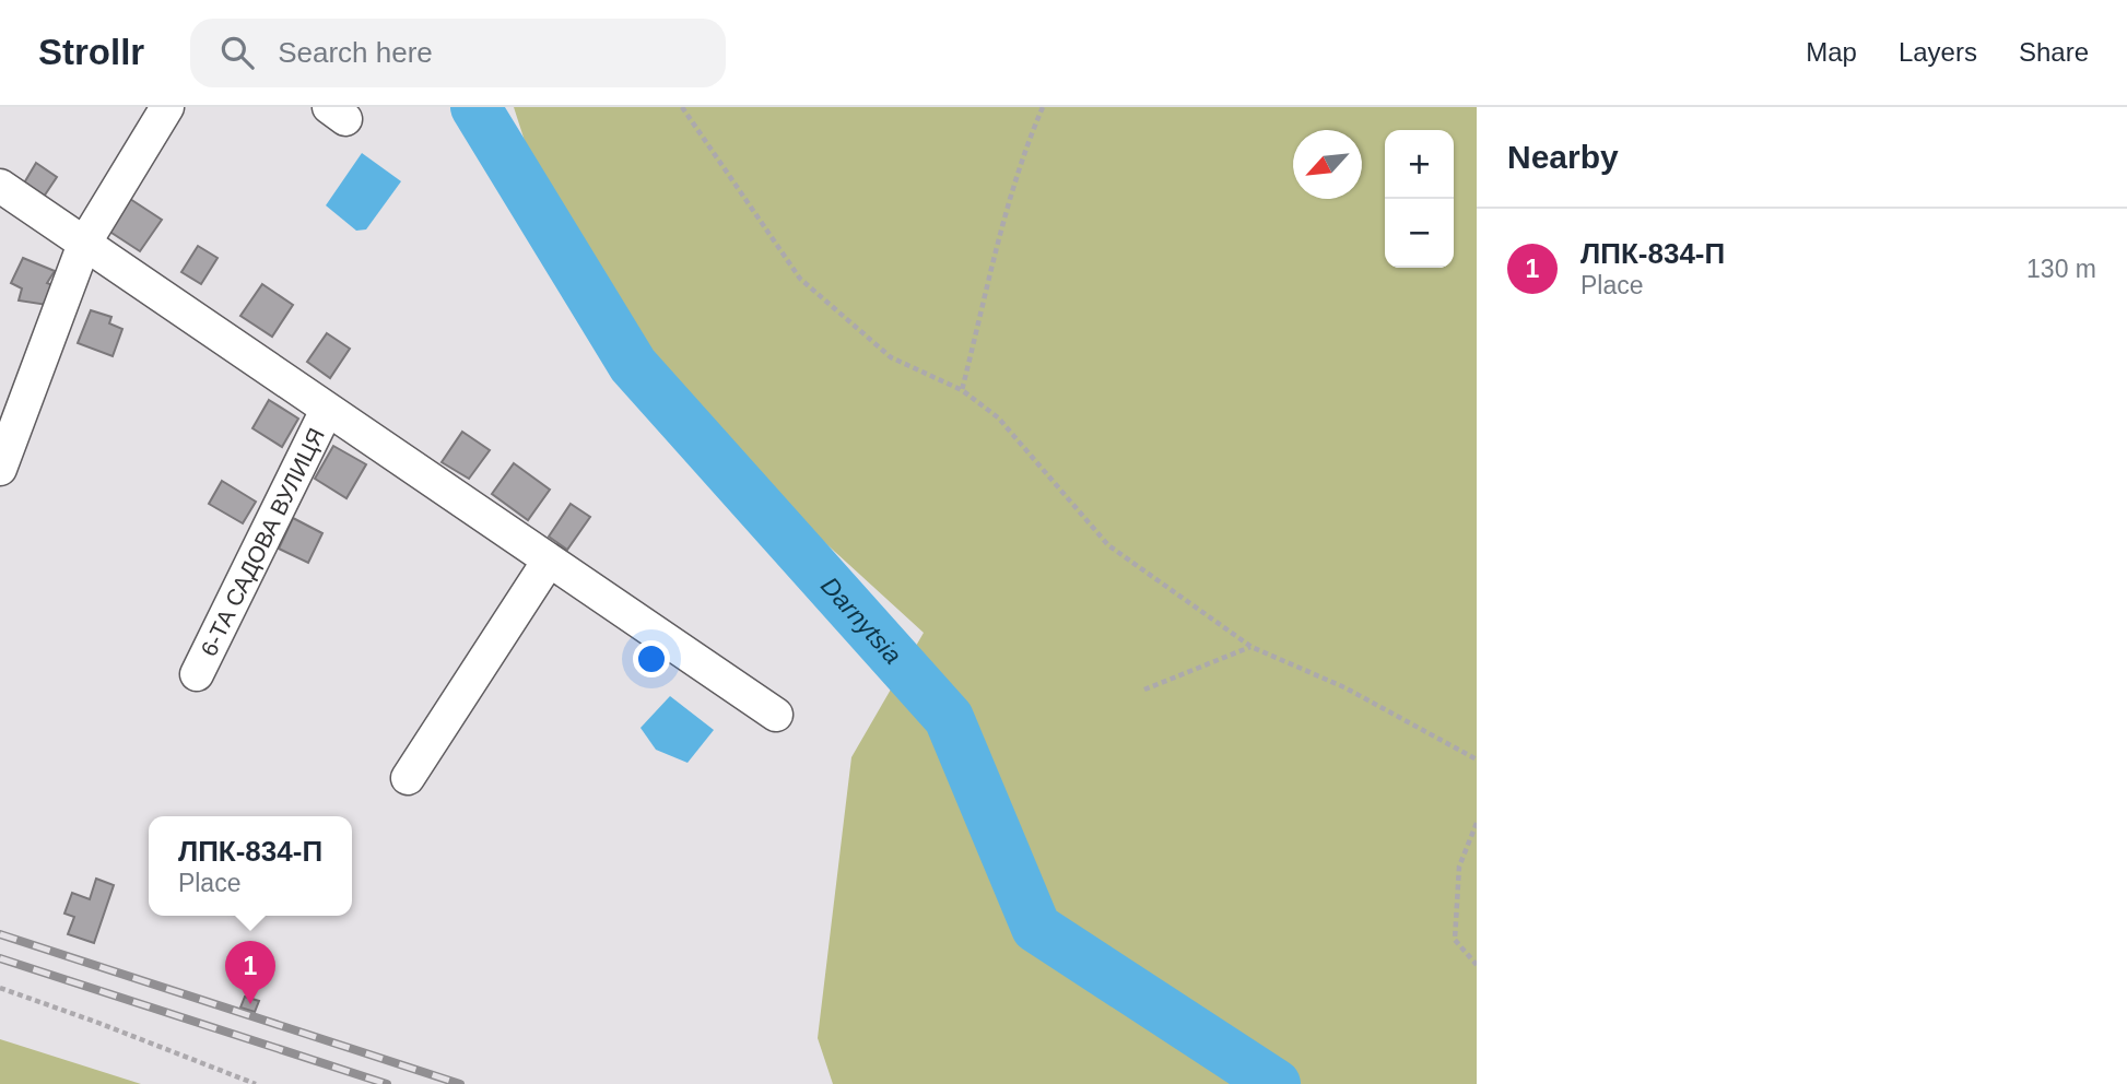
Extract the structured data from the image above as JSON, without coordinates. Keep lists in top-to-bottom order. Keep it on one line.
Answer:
{"streets":{"street":["6-ТА САДОВА ВУЛИЦЯ"]},"water":["Darnytsia"],"north":"bottom left","page":{"header":"Strollr","search":"Search here","nav":["Map","Layers","Share"],"heading":"Nearby","map_buttons":["+","−"],"list":[{"mark":"1","name":"ЛПК-834-П","note":"Place","value":"130 m"}],"popup":["ЛПК-834-П","Place"],"pins":"1"}}
